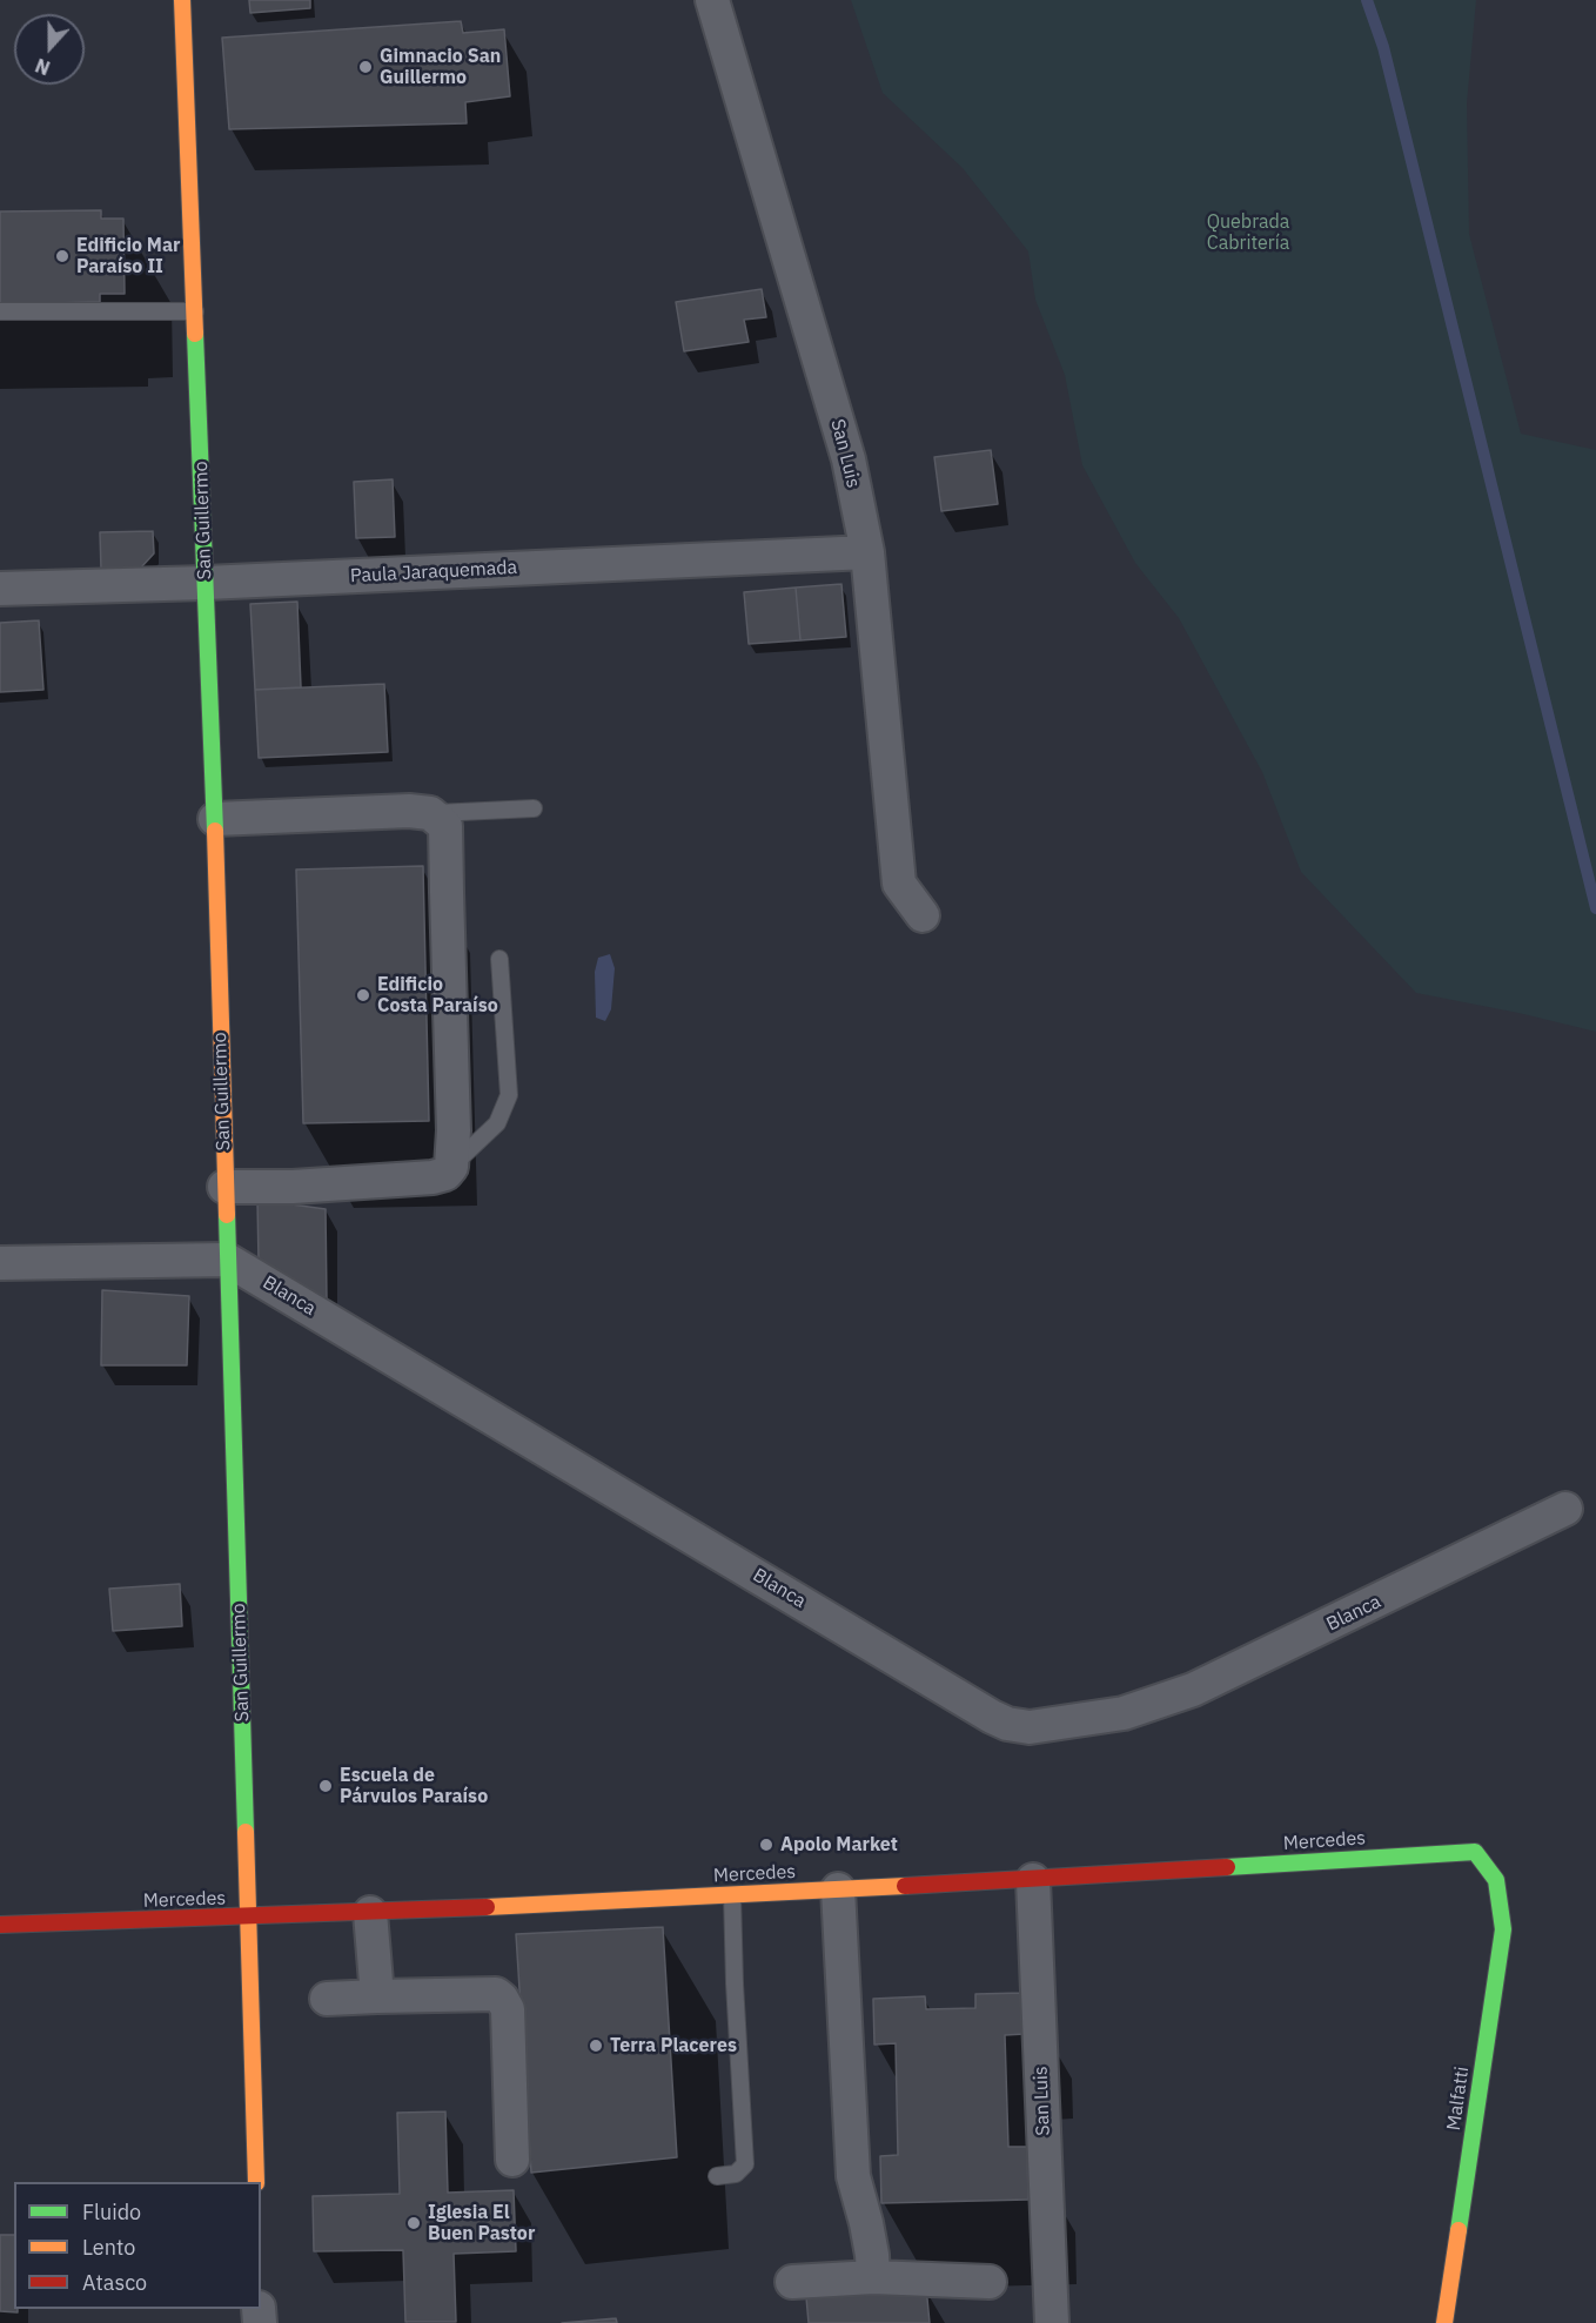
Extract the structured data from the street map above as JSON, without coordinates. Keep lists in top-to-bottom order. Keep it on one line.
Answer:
{"streets":{"street":["San Luis","San Guillermo","Paula Jaraquemada","Blanca","Mercedes","Malfatti"]},"crossings":[["San Luis","Paula Jaraquemada"],["San Luis","Mercedes"],["San Guillermo","Paula Jaraquemada"],["San Guillermo","Blanca"],["San Guillermo","Mercedes"],["Mercedes","Malfatti"]],"parks":["Quebrada Cabritería"],"places":["Gimnacio San Guillermo","Edificio Mar Paraíso II","Edificio Costa Paraíso","Escuela de Párvulos Paraíso","Apolo Market","Terra Placeres","Iglesia El Buen Pastor"],"legend":["Fluido","Lento","Atasco"],"north":"bottom"}
